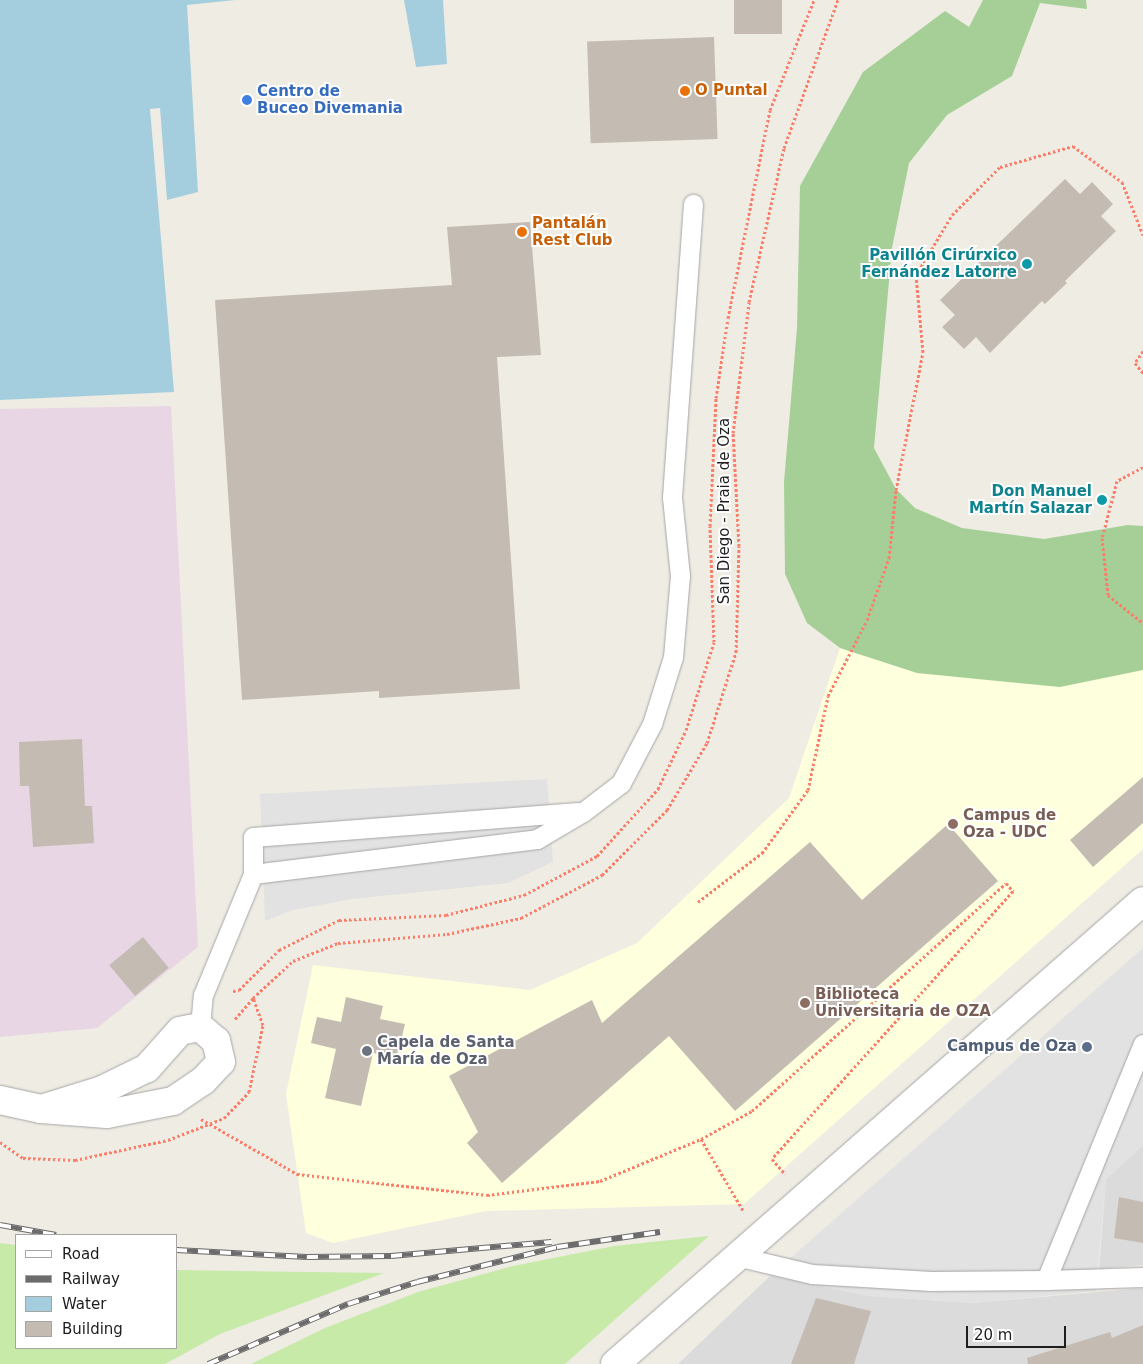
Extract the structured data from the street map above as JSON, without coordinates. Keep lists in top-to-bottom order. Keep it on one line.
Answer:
{"streets":{"path":["San Diego - Praia de Oza"]},"places":["O Puntal","Centro de Buceo Divemania","Pantalán Rest Club","Pavillón Cirúrxico Fernández Latorre","Don Manuel Martín Salazar","Campus de Oza - UDC","Biblioteca Universitaria de OZA","Campus de Oza","Capela de Santa María de Oza"],"legend":["Road","Railway","Water","Building"],"scale_bar":"20 m"}
